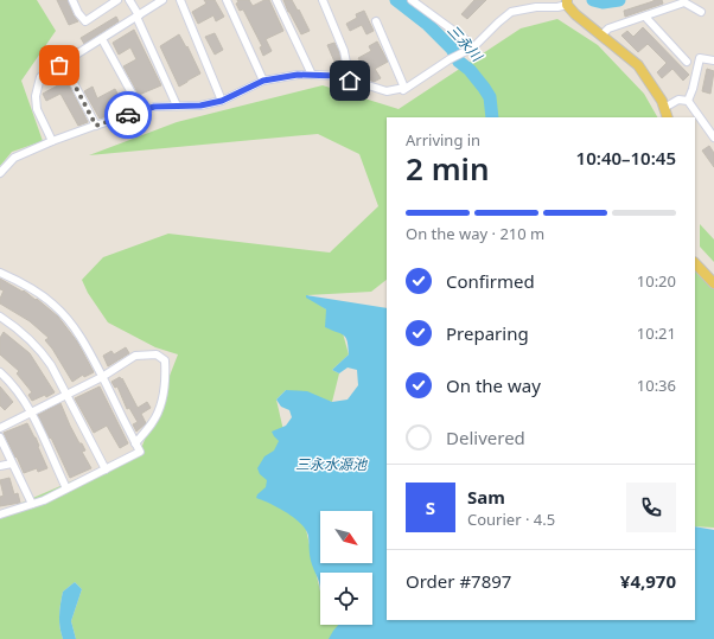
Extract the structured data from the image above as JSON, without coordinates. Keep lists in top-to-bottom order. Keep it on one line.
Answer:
{"water":["三永川","三永水源池"],"north":"bottom right","page":{"heading":["2 min","Arriving in","10:40–10:45"],"panel":["Sam","Courier · 4.5","Order #7897","¥4,970"],"bar":"On the way · 210 m","list":[["Confirmed","10:20"],["Preparing","10:21"],["On the way","10:36"],"Delivered"],"round":"S"}}
